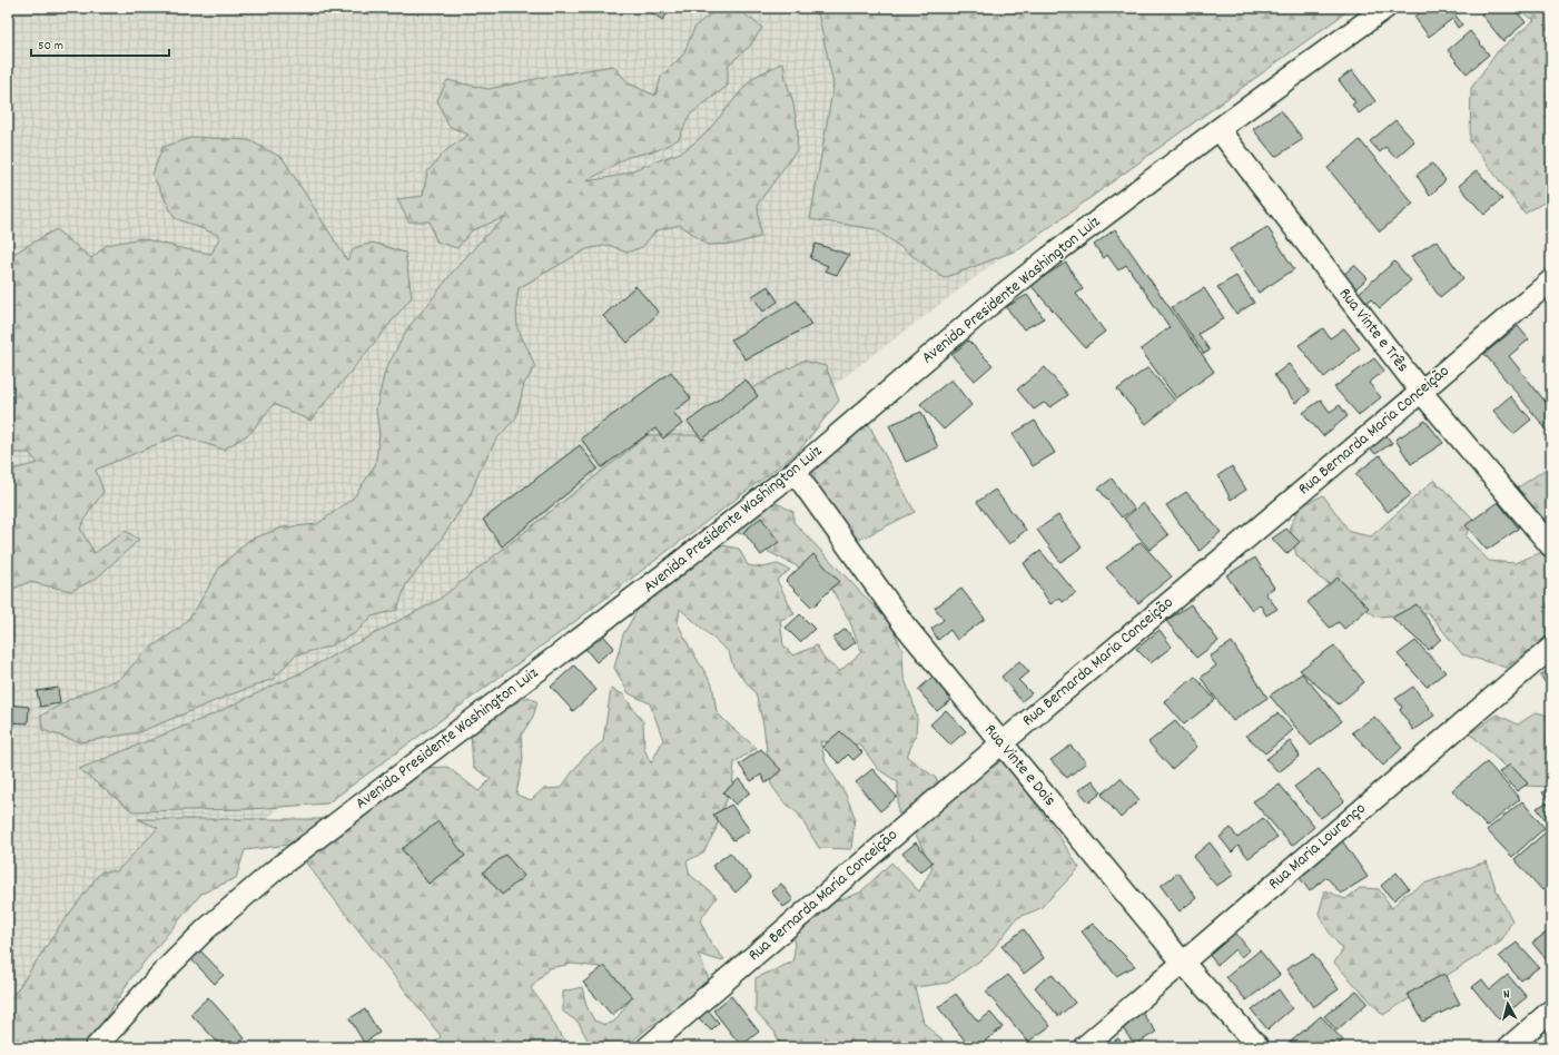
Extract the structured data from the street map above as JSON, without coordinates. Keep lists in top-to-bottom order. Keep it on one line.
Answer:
{"streets":{"street":["Avenida Presidente Washington Luiz","Rua Vinte e Três","Rua Bernarda Maria Conceição","Rua Vinte e Dois","Rua Maria Lourenço"]},"crossings":[["Avenida Presidente Washington Luiz","Rua Vinte e Três"],["Avenida Presidente Washington Luiz","Rua Vinte e Dois"],["Rua Vinte e Três","Rua Bernarda Maria Conceição"],["Rua Bernarda Maria Conceição","Rua Vinte e Dois"],["Rua Vinte e Dois","Rua Maria Lourenço"]],"scale_bar":"50 m","north":"top"}
